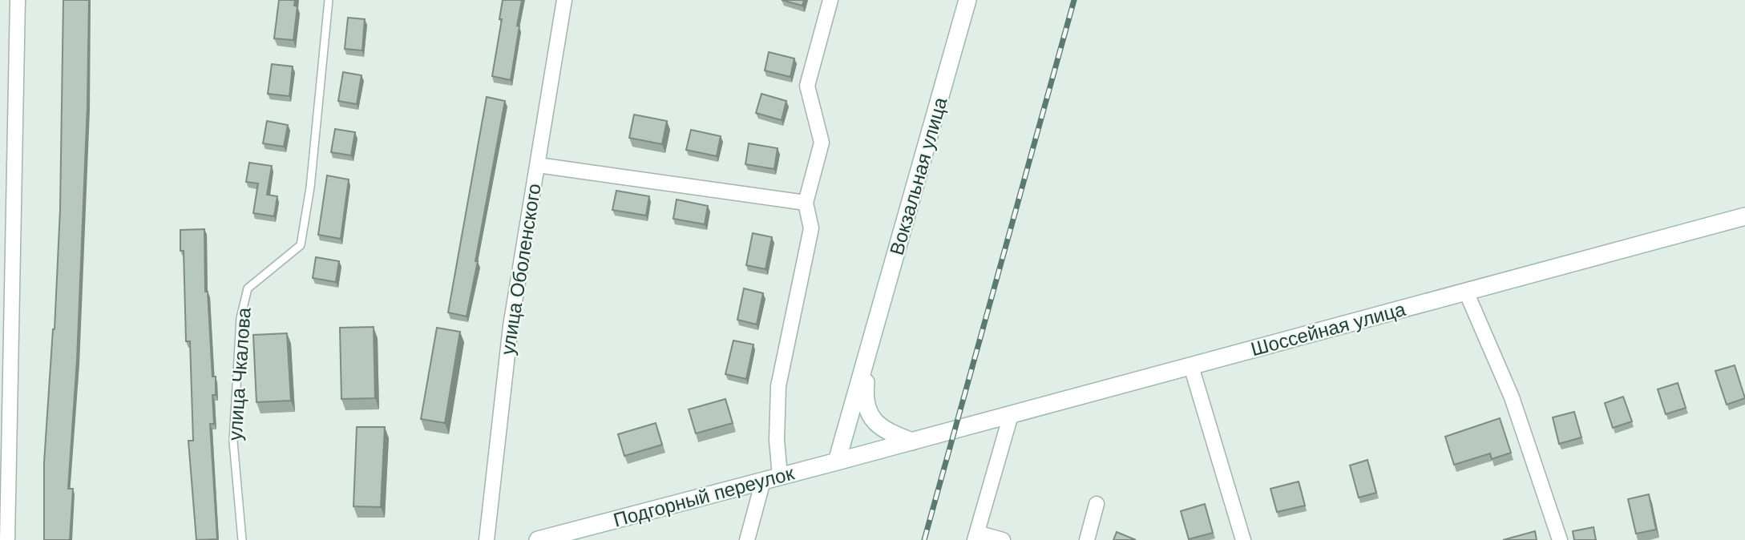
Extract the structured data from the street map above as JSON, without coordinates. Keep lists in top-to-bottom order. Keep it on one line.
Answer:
{"streets":{"main road":["Вокзальная улица","Шоссейная улица","Подгорный переулок"],"street":["улица Оболенского"],"lane":["улица Чкалова"]},"crossings":[["Шоссейная улица","Подгорный переулок"]]}
